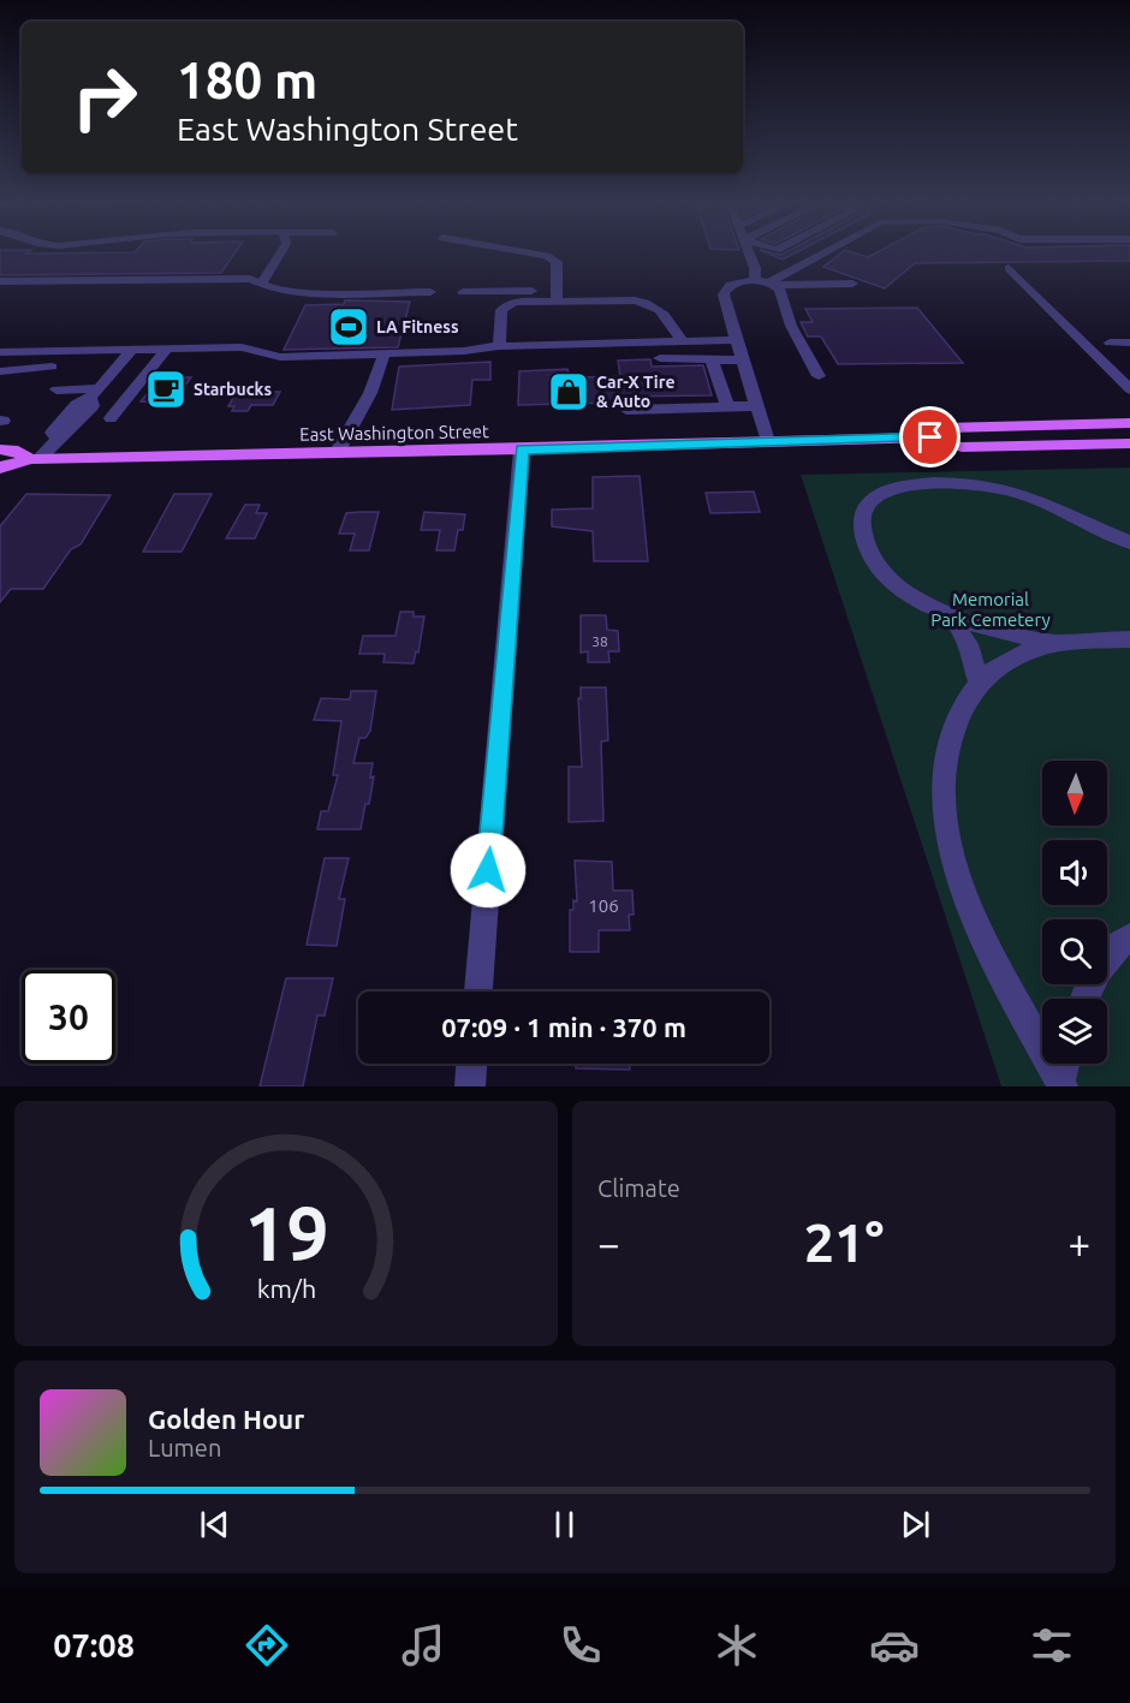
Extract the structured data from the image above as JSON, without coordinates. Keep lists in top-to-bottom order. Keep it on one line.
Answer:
{"streets":{"main road":["East Washington Street"]},"parks":["Memorial Park Cemetery"],"places":{"sports":["LA Fitness"],"cafe":["Starbucks"],"shop":["Car-X Tire & Auto"]},"house_numbers":["38","106"],"north":"bottom","page":{"turn":["180 m","East Washington Street"],"limit":"30","trip":"07:09 · 1 min · 370 m","tile":"Climate","heat":["−","21°","+"],"song":["Golden Hour","Lumen"],"tabs":"07:08","gauge":["19","km/h"]}}
